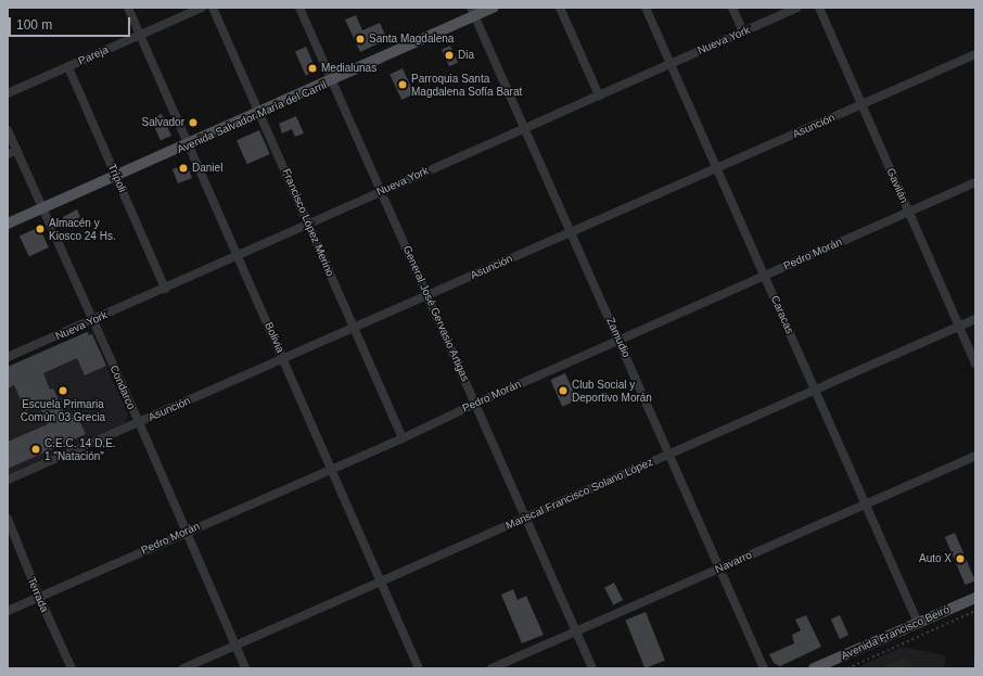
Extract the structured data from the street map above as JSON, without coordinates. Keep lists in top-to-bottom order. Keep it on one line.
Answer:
{"streets":{"main road":["Avenida Salvador María del Carril","Avenida Francisco Beiró"],"street":["Nueva York","Pareja","Asunción","Trípoli","Gavilán","Francisco López Merino","Pedro Morán","General José Gervasio Artigas","Caracas","Bolivia","Zamudio","Condarco","Mariscal Francisco Solano López","Navarro","Terrada"]},"crossings":[["Nueva York","Trípoli"],["Nueva York","Francisco López Merino"],["Nueva York","General José Gervasio Artigas"],["Nueva York","Caracas"],["Nueva York","Bolivia"],["Nueva York","Zamudio"],["Nueva York","Condarco"],["Pareja","Trípoli"],["Pareja","Bolivia"],["Avenida Salvador María del Carril","Trípoli"],["Avenida Salvador María del Carril","Francisco López Merino"],["Avenida Salvador María del Carril","General José Gervasio Artigas"],["Avenida Salvador María del Carril","Bolivia"],["Avenida Salvador María del Carril","Zamudio"],["Avenida Salvador María del Carril","Condarco"],["Asunción","Gavilán"],["Asunción","Francisco López Merino"],["Asunción","General José Gervasio Artigas"],["Asunción","Caracas"],["Asunción","Bolivia"],["Asunción","Zamudio"],["Asunción","Condarco"],["Gavilán","Pedro Morán"],["Gavilán","Mariscal Francisco Solano López"],["Francisco López Merino","Pedro Morán"],["Pedro Morán","General José Gervasio Artigas"],["Pedro Morán","Caracas"],["Pedro Morán","Bolivia"],["Pedro Morán","Zamudio"],["Pedro Morán","Condarco"],["Pedro Morán","Terrada"],["General José Gervasio Artigas","Mariscal Francisco Solano López"],["General José Gervasio Artigas","Navarro"],["Caracas","Mariscal Francisco Solano López"],["Caracas","Navarro"],["Caracas","Avenida Francisco Beiró"],["Bolivia","Mariscal Francisco Solano López"],["Zamudio","Mariscal Francisco Solano López"],["Zamudio","Navarro"],["Condarco","Mariscal Francisco Solano López"]],"places":["Santa Magdalena","Dia","Medialunas","Parroquia Santa Magdalena Sofía Barat","Salvador","Daniel","Almacén y Kiosco 24 Hs.","Escuela Primaria Común 03 Grecia","Club Social y Deportivo Morán","C.E.C. 14 D.E. 1 \"Natación\"","Auto X"],"scale_bar":"100 m"}
